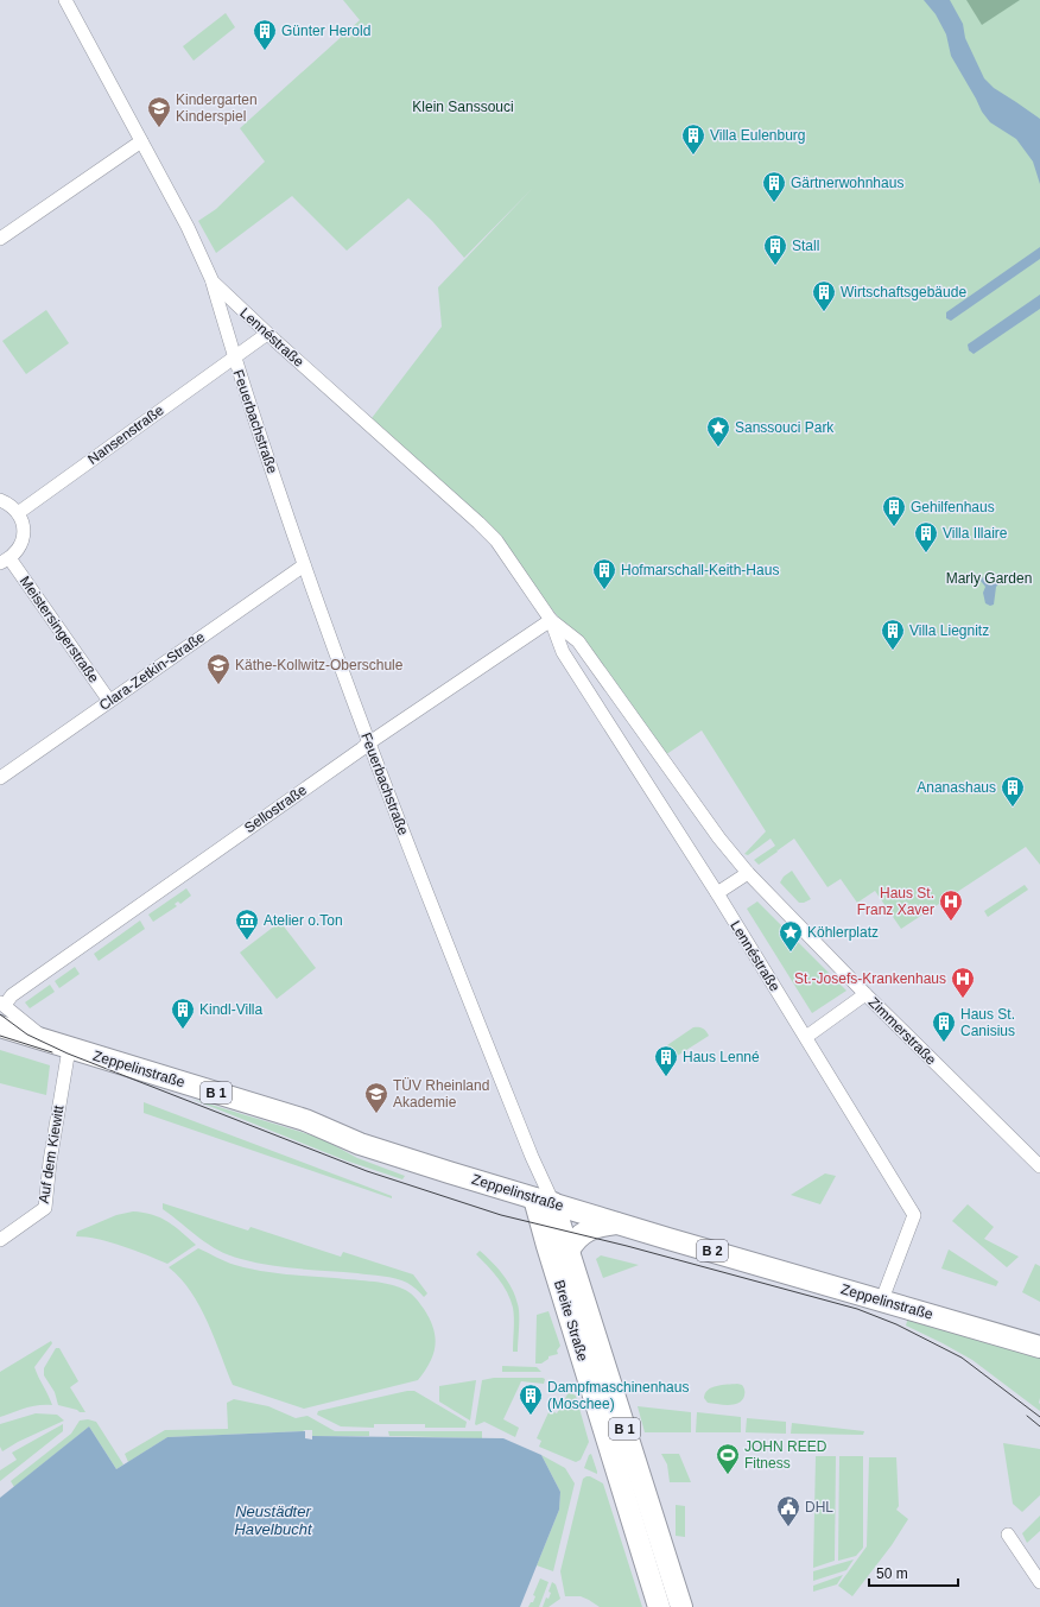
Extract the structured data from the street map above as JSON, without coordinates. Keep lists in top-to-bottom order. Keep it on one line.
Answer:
{"streets":{"main road":["Zeppelinstraße","B 1","B 2","Breite Straße"],"street":["Lennéstraße","Feuerbachstraße","Nansenstraße","Meistersingerstraße","Clara-Zetkin-Straße","Sellostraße","Zimmerstraße","Auf dem Kiewitt"]},"crossings":[["Lennéstraße","Feuerbachstraße"],["Lennéstraße","Sellostraße"],["Lennéstraße","Zimmerstraße"],["Lennéstraße","Zeppelinstraße"],["Feuerbachstraße","Nansenstraße"],["Feuerbachstraße","Clara-Zetkin-Straße"],["Feuerbachstraße","Sellostraße"],["Feuerbachstraße","Zeppelinstraße"],["Feuerbachstraße","Breite Straße"],["Meistersingerstraße","Clara-Zetkin-Straße"],["Zeppelinstraße","Auf dem Kiewitt"],["Zeppelinstraße","B 2"],["Zeppelinstraße","Breite Straße"],["B 2","Breite Straße"]],"water":["Neustädter Havelbucht"],"parks":["Klein Sanssouci","Marly Garden"],"places":{"building":["Günter Herold","Villa Eulenburg","Gärtnerwohnhaus","Stall","Wirtschaftsgebäude","Gehilfenhaus","Villa Illaire","Hofmarschall-Keith-Haus","Villa Liegnitz","Ananashaus","Kindl-Villa","Haus St. Canisius","Haus Lenné","Dampfmaschinenhaus (Moschee)"],"school or university":["Kindergarten Kinderspiel","Käthe-Kollwitz-Oberschule","TÜV Rheinland Akademie"],"place":["Sanssouci Park","Köhlerplatz"],"hospital":["Haus St. Franz Xaver","St.-Josefs-Krankenhaus"],"museum":["Atelier o.Ton"],"sports":["JOHN REED Fitness"],"public building":["DHL"]},"scale_bar":"50 m"}
